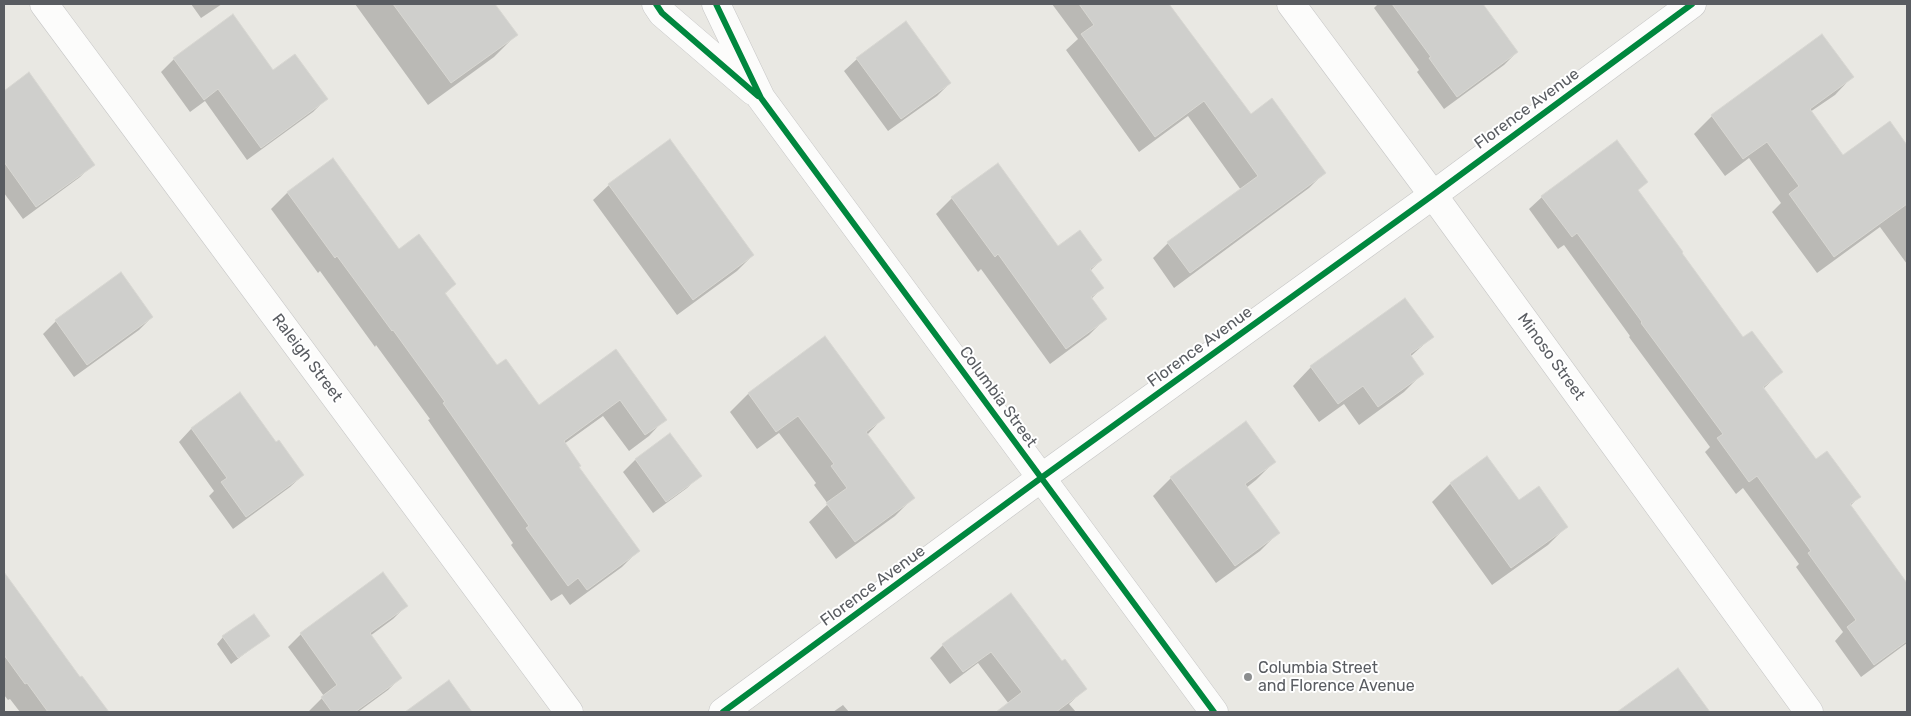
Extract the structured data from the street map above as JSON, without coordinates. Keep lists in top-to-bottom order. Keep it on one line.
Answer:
{"streets":{"street":["Florence Avenue","Minoso Street","Raleigh Street","Columbia Street"]},"crossings":[["Florence Avenue","Minoso Street"],["Florence Avenue","Columbia Street"]],"places":["Columbia Street and Florence Avenue"]}
